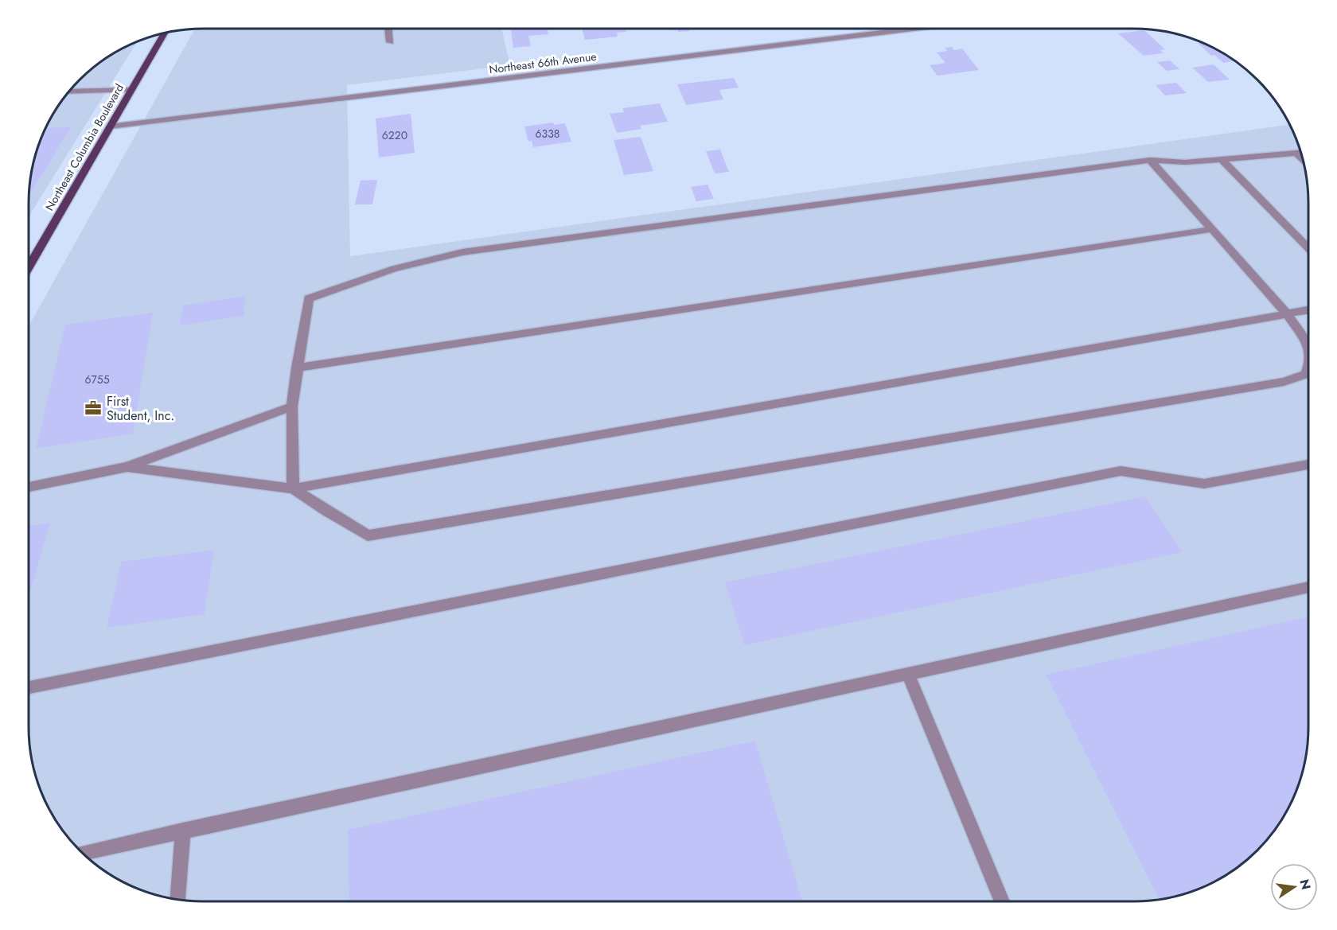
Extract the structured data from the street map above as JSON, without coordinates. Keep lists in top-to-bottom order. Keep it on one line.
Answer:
{"streets":{"main road":["Northeast Columbia Boulevard"],"street":["Northeast 66th Avenue"]},"crossings":[["Northeast 66th Avenue","Northeast Columbia Boulevard"]],"places":{"office":["First Student, Inc."]},"house_numbers":["6338","6220","6755"],"north":"right"}
